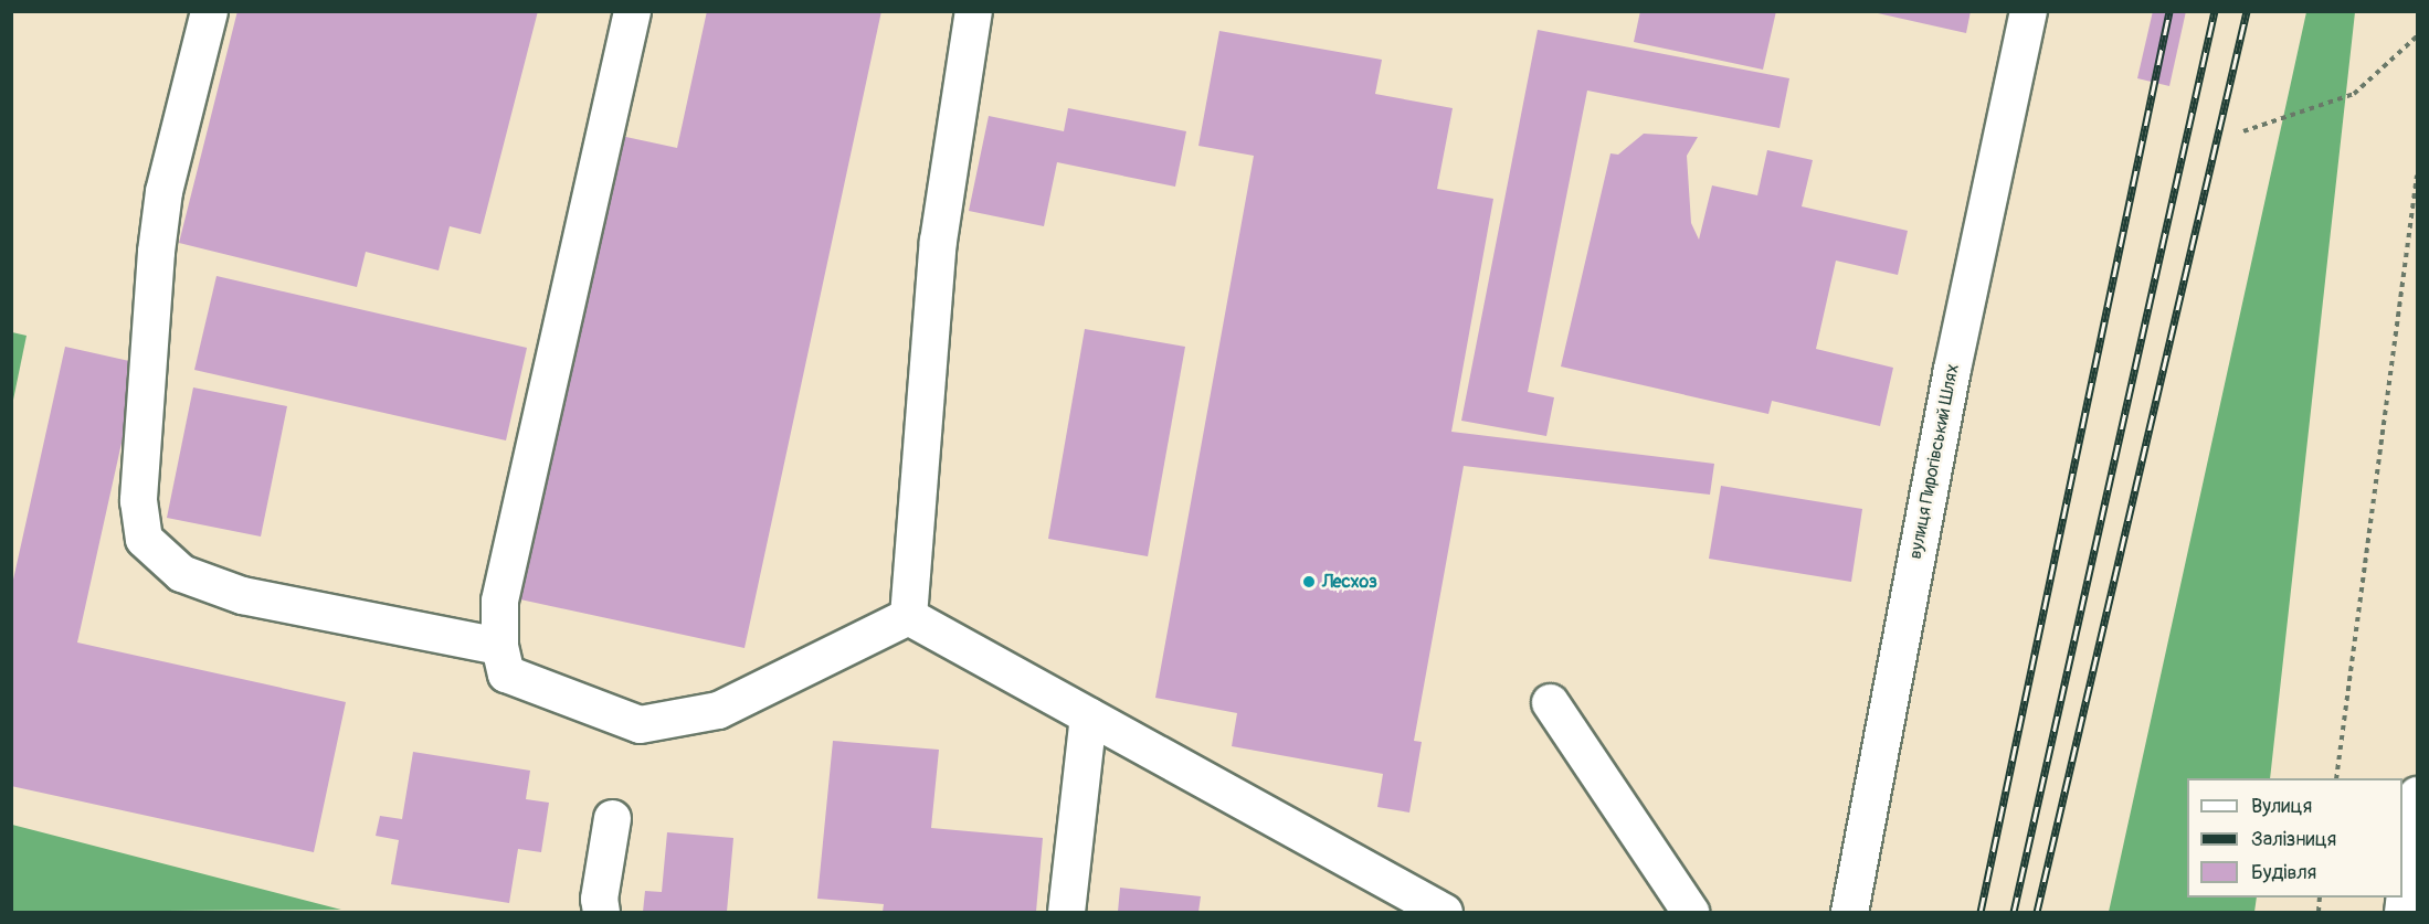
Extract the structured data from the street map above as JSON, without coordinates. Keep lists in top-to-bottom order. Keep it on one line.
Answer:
{"streets":{"main road":["вулиця Пирогівський Шлях"]},"places":["Лесхоз"],"legend":["Вулиця","Залізниця","Будівля"]}
